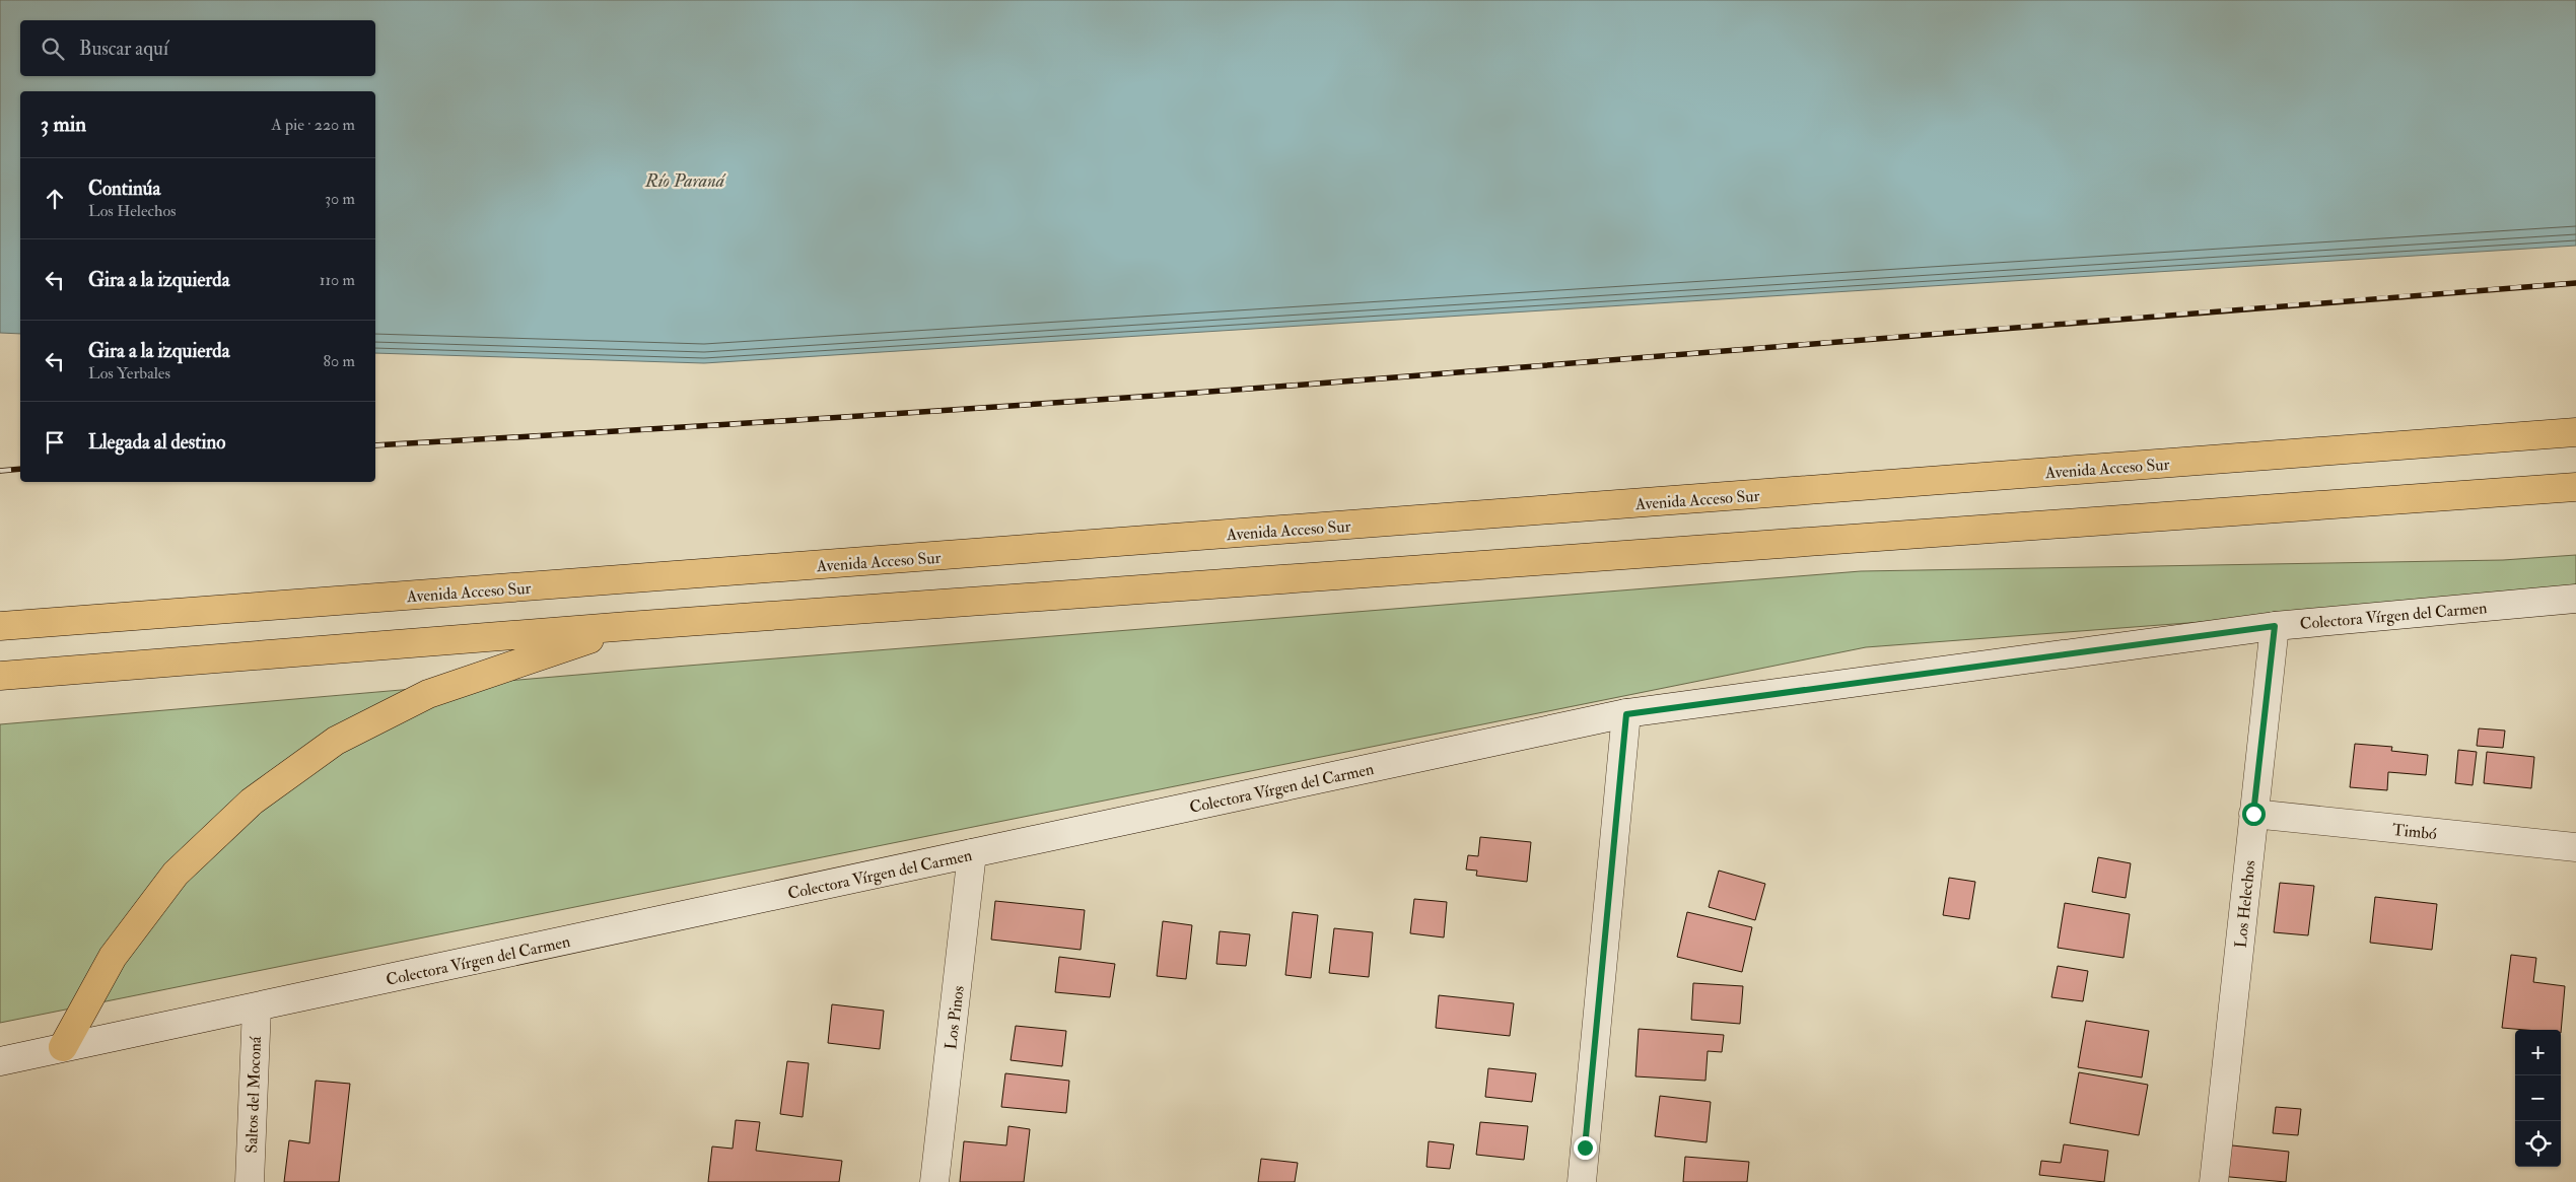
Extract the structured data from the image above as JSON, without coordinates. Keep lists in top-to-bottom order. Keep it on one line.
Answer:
{"streets":{"highway":["Avenida Acceso Sur"],"main road":["Colectora Vírgen del Carmen","Timbó","Los Helechos","Los Pinos","Saltos del Moconá"]},"crossings":[["Colectora Vírgen del Carmen","Los Helechos"],["Colectora Vírgen del Carmen","Los Pinos"],["Colectora Vírgen del Carmen","Saltos del Moconá"],["Timbó","Los Helechos"]],"water":["Río Paraná"],"page":{"search":"Buscar aquí","heading":["3 min","A pie · 220 m"],"list":[["Continúa","Los Helechos","30 m"],["Gira a la izquierda","110 m"],["Gira a la izquierda","Los Yerbales","80 m"],"Llegada al destino"],"map_buttons":["+","−"]}}
